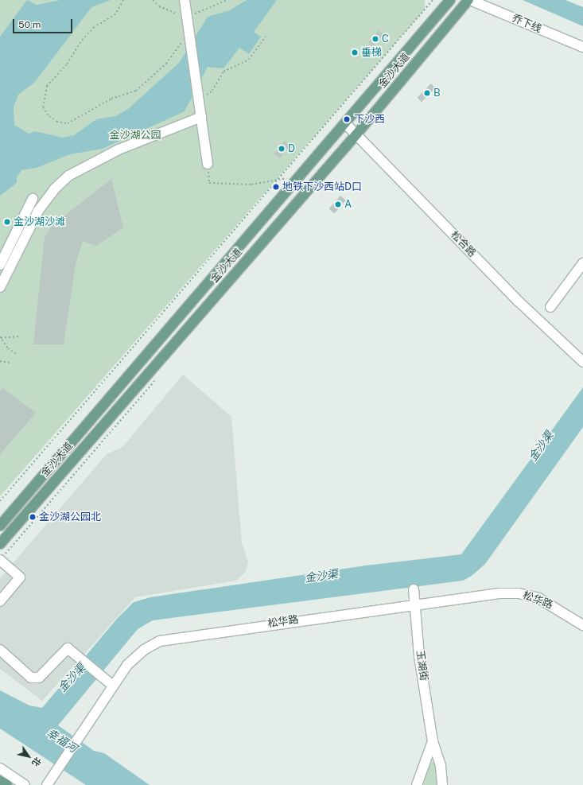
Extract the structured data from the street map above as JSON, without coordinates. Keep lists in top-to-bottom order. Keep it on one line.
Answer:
{"streets":{"main road":["金沙大道"],"street":["乔下线","松合路","松华路","玉湖街"]},"crossings":[["乔下线","金沙大道"],["金沙大道","松合路"],["松华路","玉湖街"]],"water":["金沙渠","幸福河"],"parks":["金沙湖公园"],"places":["C","垂梯","B","下沙西","D","地铁下沙西站D口","A","金沙湖沙滩","金沙湖公园北"],"scale_bar":"50 m","north":"bottom right"}
